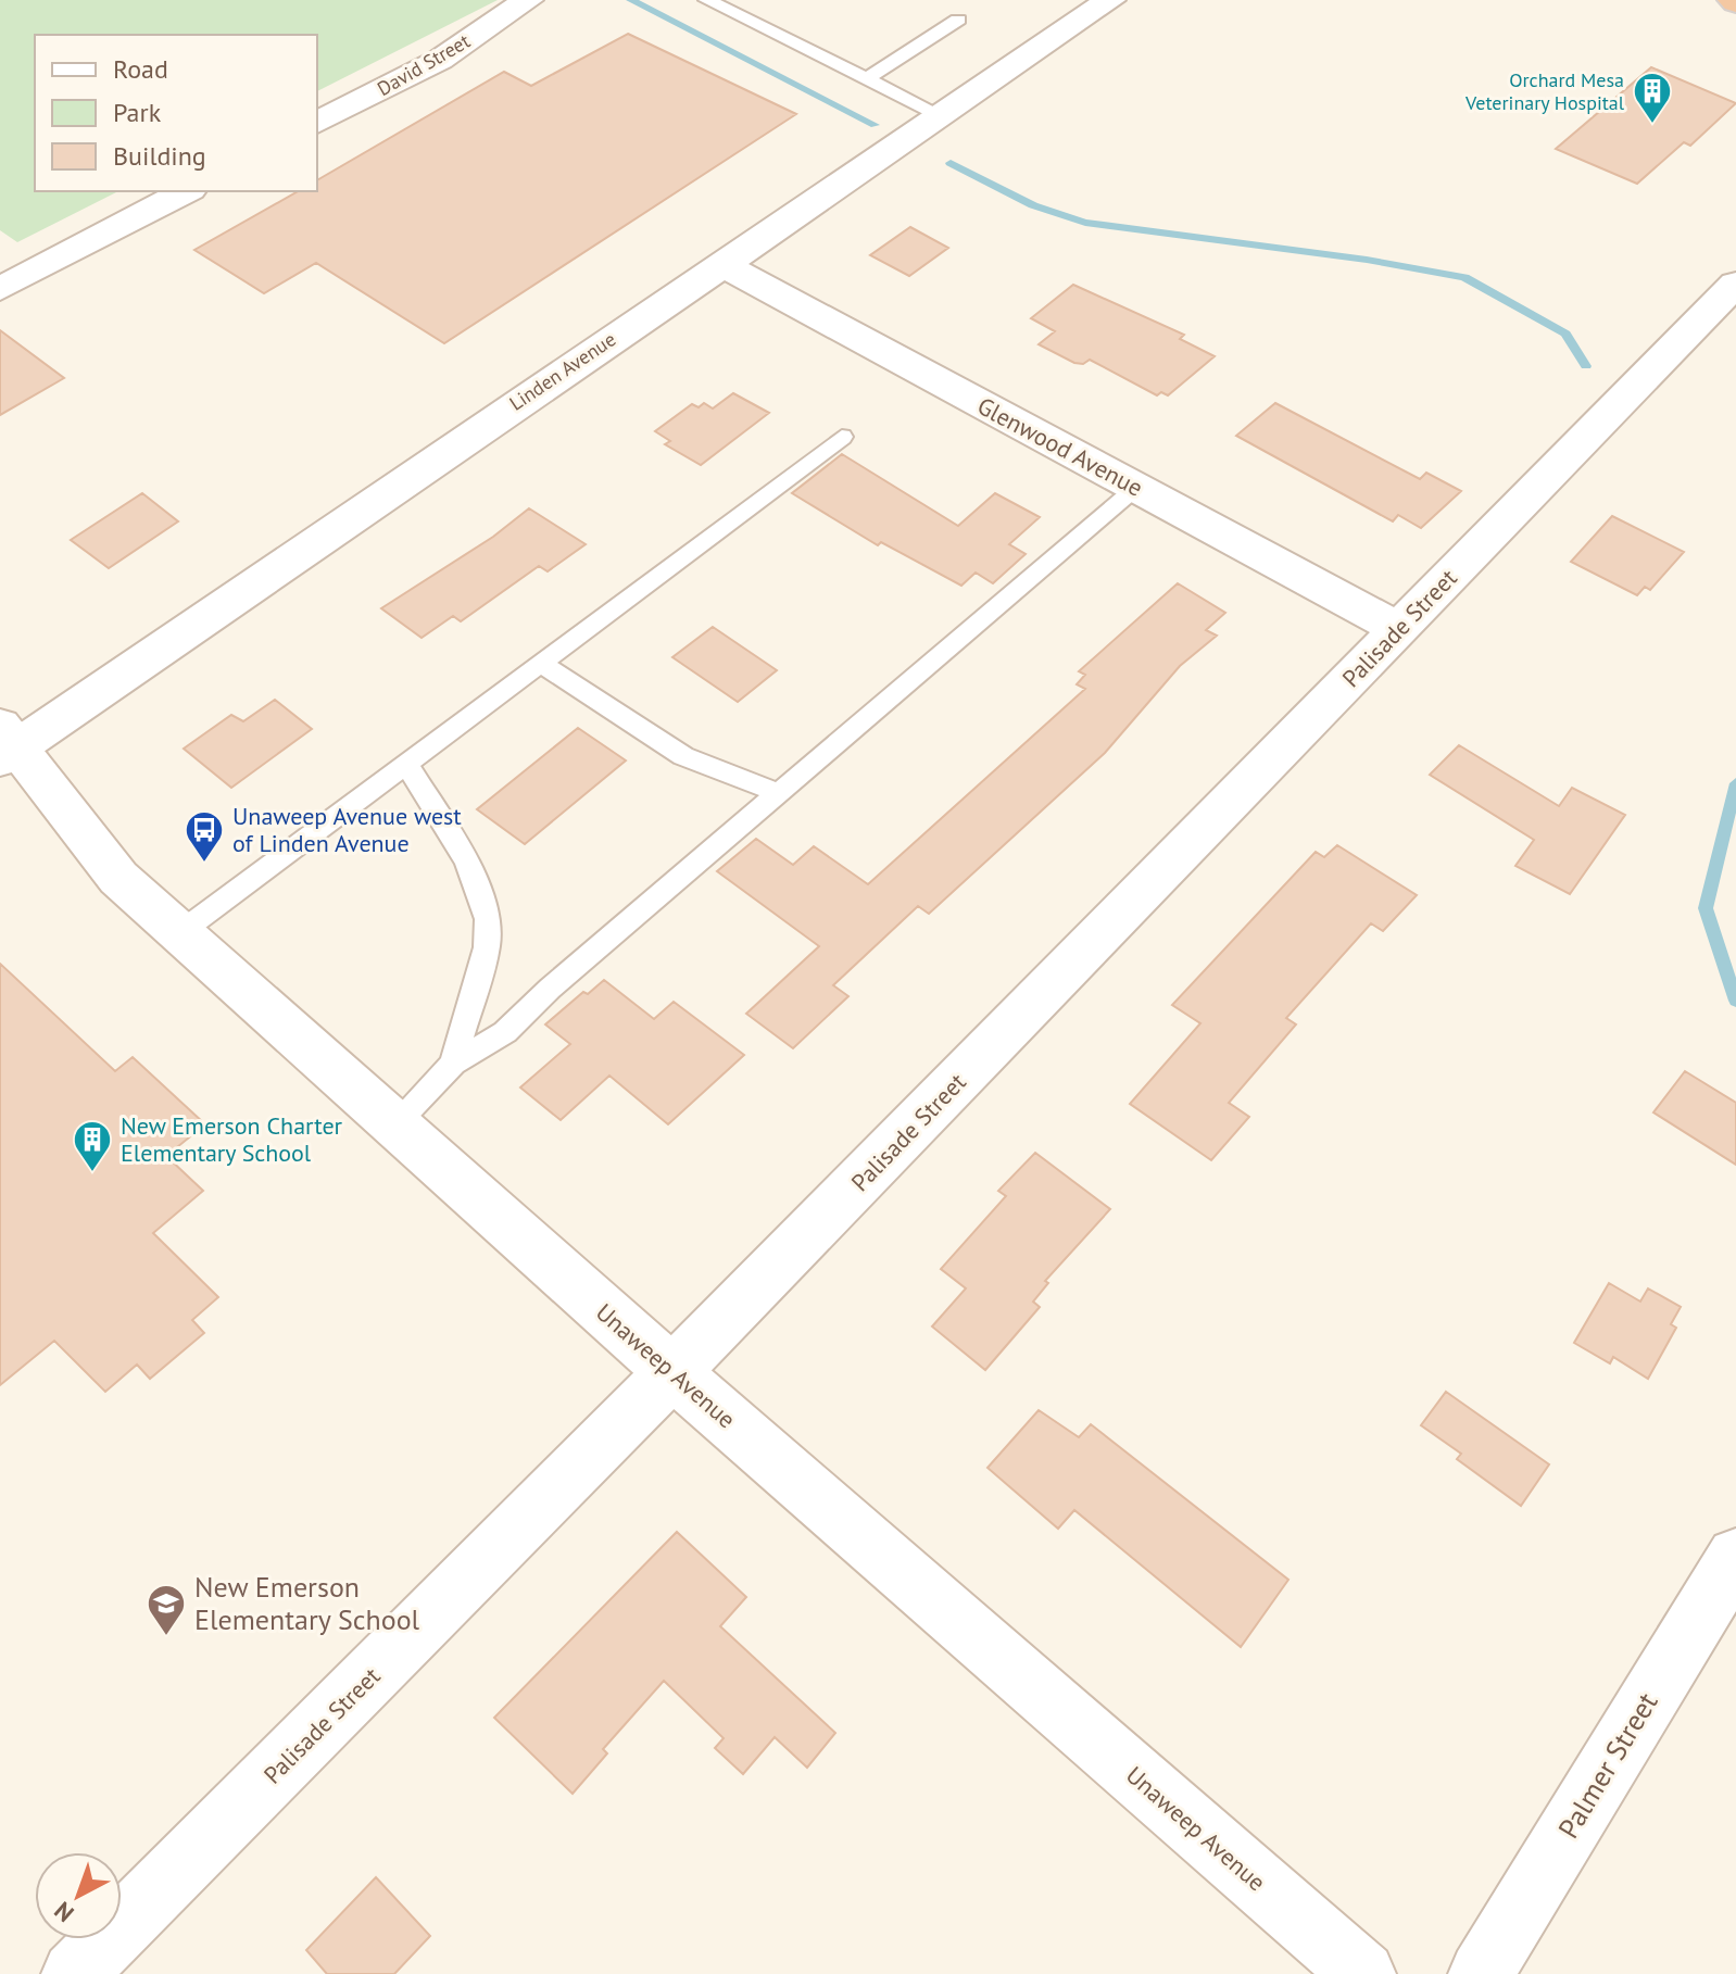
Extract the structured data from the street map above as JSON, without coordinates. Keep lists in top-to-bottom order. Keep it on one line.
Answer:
{"streets":{"street":["David Street","Linden Avenue","Glenwood Avenue","Palisade Street","Unaweep Avenue","Palmer Street"]},"crossings":[["Linden Avenue","Glenwood Avenue"],["Linden Avenue","Unaweep Avenue"],["Glenwood Avenue","Palisade Street"],["Palisade Street","Unaweep Avenue"]],"places":{"building":["Orchard Mesa Veterinary Hospital","New Emerson Charter Elementary School"],"bus stop":["Unaweep Avenue west of Linden Avenue"],"school or university":["New Emerson Elementary School"]},"legend":["Road","Park","Building"],"north":"bottom left"}
